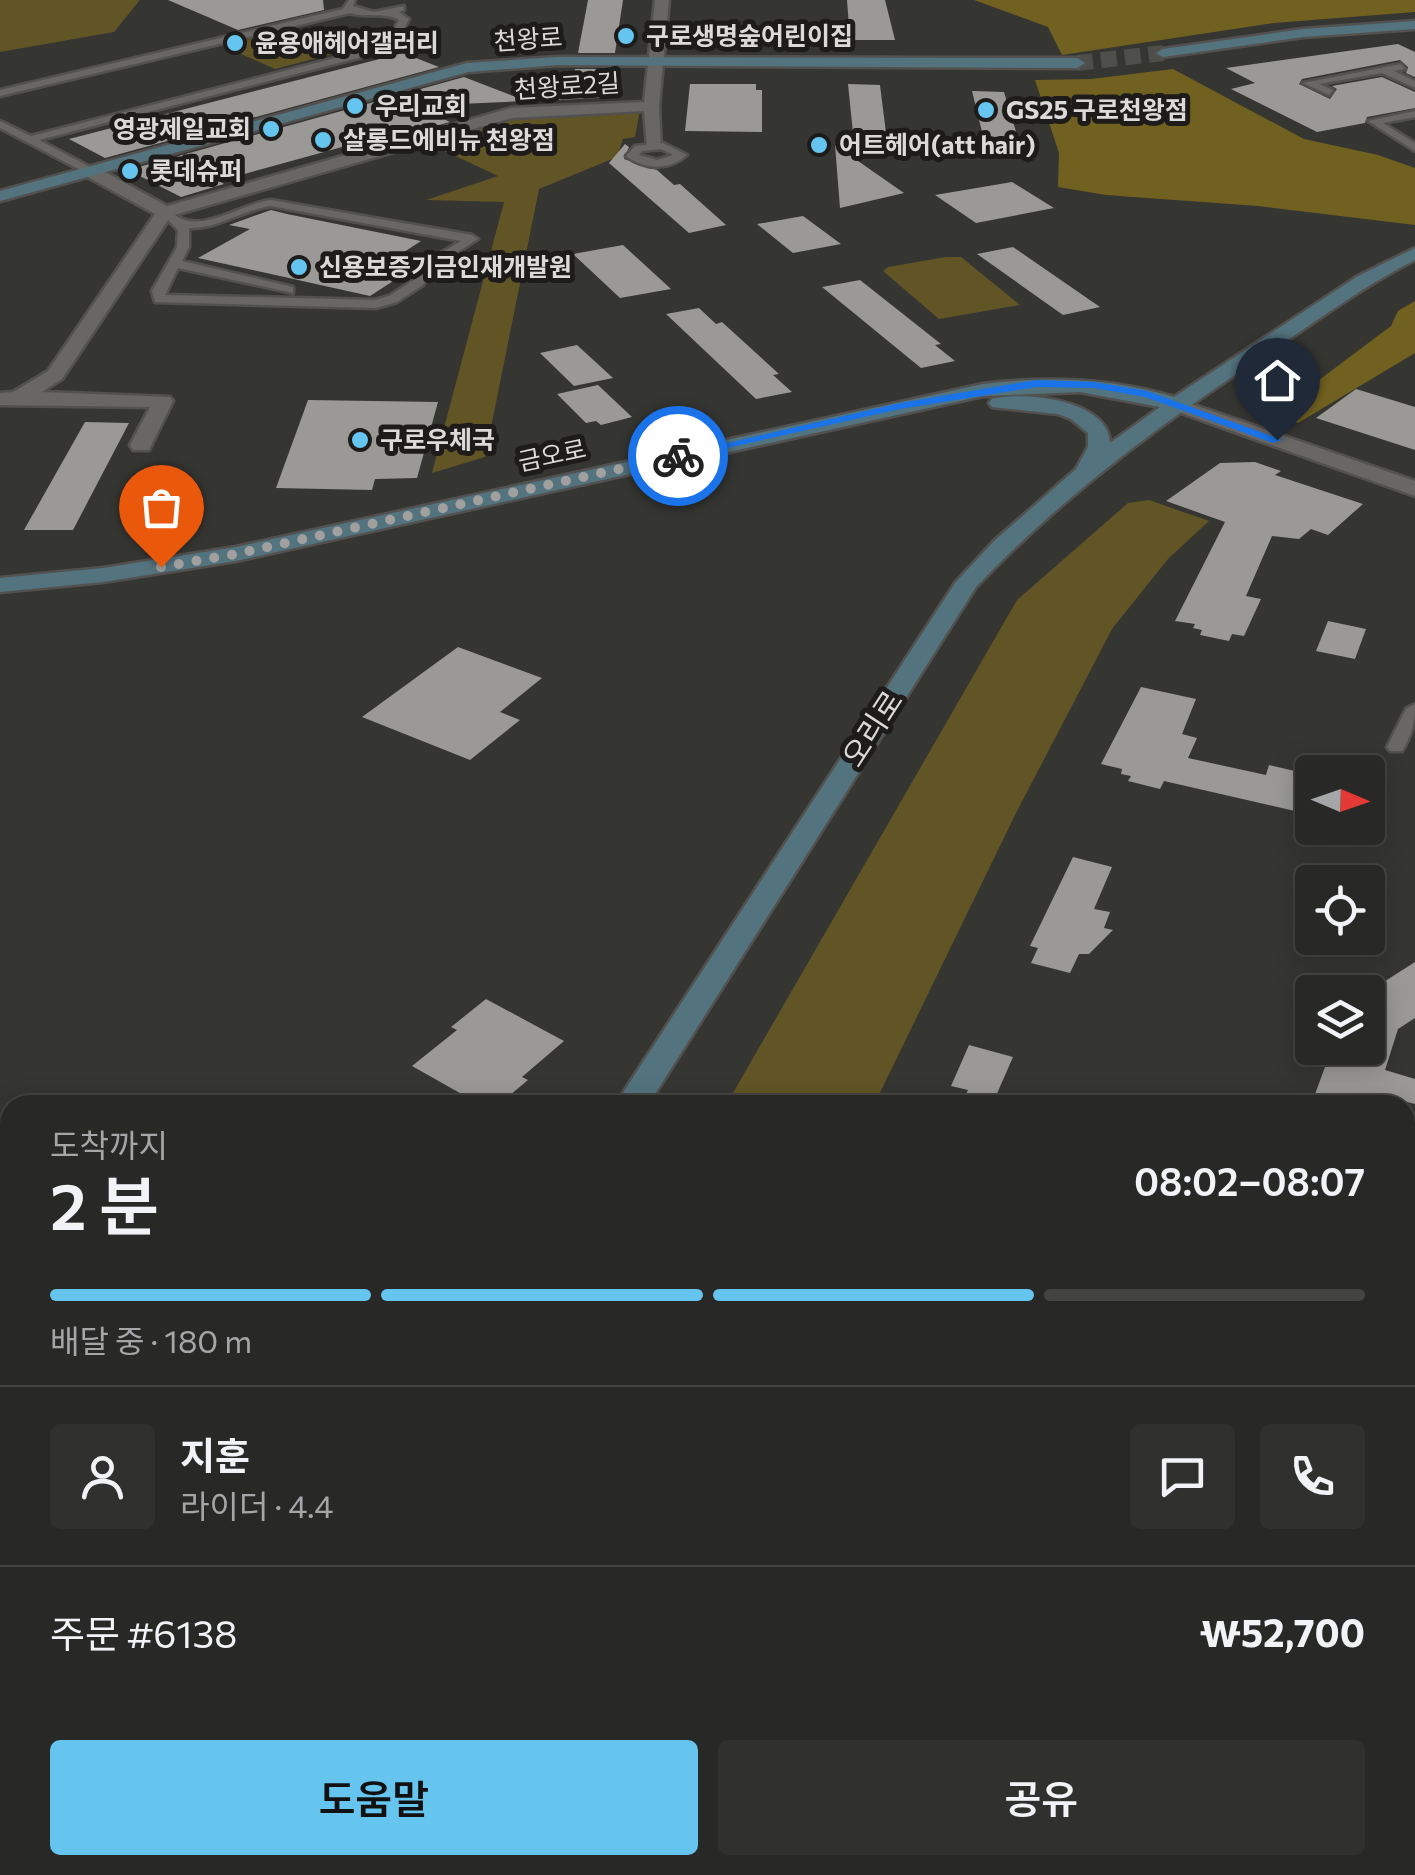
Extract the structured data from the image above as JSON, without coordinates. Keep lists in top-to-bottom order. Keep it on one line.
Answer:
{"streets":{"main road":["천왕로","금오로","오리로"],"street":["천왕로2길"]},"crossings":[["천왕로","천왕로2길"],["금오로","오리로"]],"places":["구로생명숲어린이집","윤용애헤어갤러리","우리교회","GS25 구로천왕점","영광제일교회","살롱드에비뉴 천왕점","어트헤어(att hair)","롯데슈퍼","신용보증기금인재개발원","구로우체국"],"north":"right","page":{"heading":["2 분","도착까지","08:02–08:07"],"panel":["지훈","라이더 · 4.4","주문 #6138","₩52,700"],"bar":"배달 중 · 180 m","buttons":["도움말","공유"]}}
